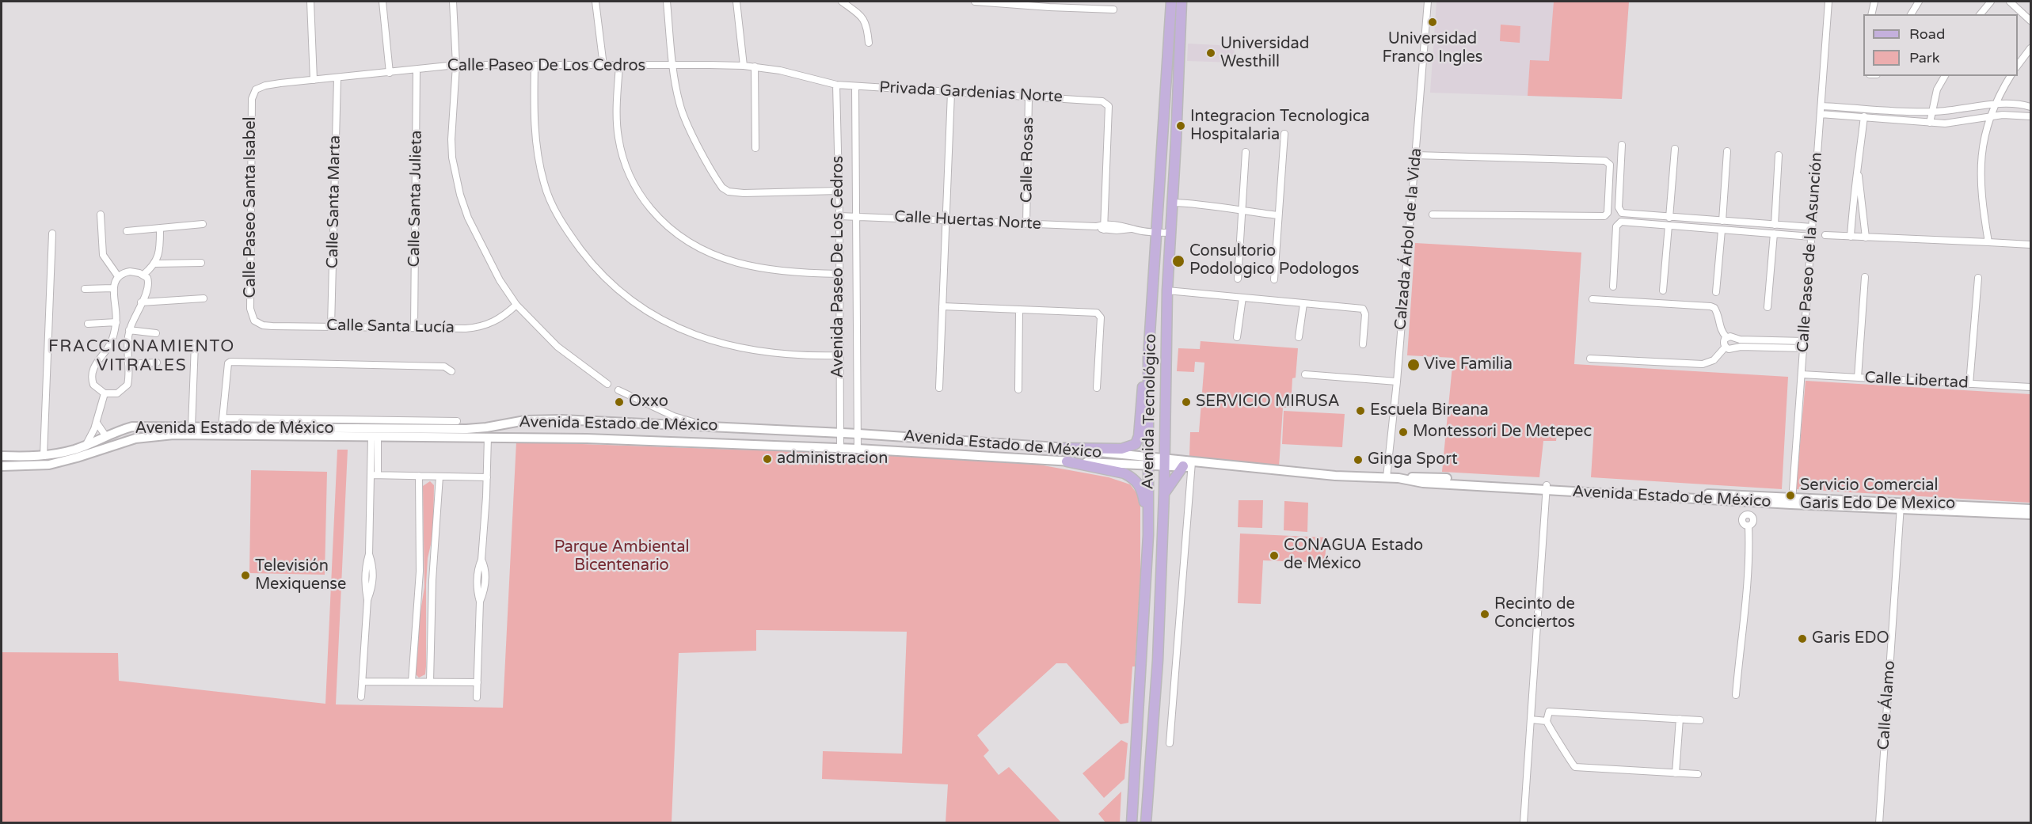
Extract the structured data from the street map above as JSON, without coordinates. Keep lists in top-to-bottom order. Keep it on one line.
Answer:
{"streets":{"main road":["Avenida Tecnológico","Avenida Estado de México"],"street":["Calle Paseo De Los Cedros","Privada Gardenias Norte","Calle Rosas","Calle Santa Julieta","Calle Santa Marta","Calle Paseo Santa Isabel","Calle Huertas Norte","Calzada Árbol de la Vida","Calle Paseo de la Asunción","Avenida Paseo De Los Cedros","Calle Santa Lucía","Calle Libertad","Calle Álamo"]},"crossings":[["Calle Paseo De Los Cedros","Privada Gardenias Norte"],["Calle Paseo De Los Cedros","Calle Santa Julieta"],["Calle Paseo De Los Cedros","Calle Santa Marta"],["Calle Paseo De Los Cedros","Calle Paseo Santa Isabel"],["Calle Paseo De Los Cedros","Avenida Paseo De Los Cedros"],["Privada Gardenias Norte","Calle Rosas"],["Privada Gardenias Norte","Calle Huertas Norte"],["Privada Gardenias Norte","Avenida Paseo De Los Cedros"],["Calle Rosas","Calle Huertas Norte"],["Calle Santa Julieta","Calle Santa Lucía"],["Calle Santa Marta","Calle Santa Lucía"],["Calle Paseo Santa Isabel","Calle Santa Lucía"],["Calle Huertas Norte","Avenida Paseo De Los Cedros"],["Calle Huertas Norte","Avenida Tecnológico"],["Calzada Árbol de la Vida","Avenida Estado de México"],["Calle Paseo de la Asunción","Calle Libertad"],["Calle Paseo de la Asunción","Avenida Estado de México"],["Avenida Paseo De Los Cedros","Avenida Estado de México"],["Avenida Tecnológico","Avenida Estado de México"],["Avenida Estado de México","Calle Álamo"]],"districts":["FRACCIONAMIENTO VITRALES"],"parks":["Parque Ambiental Bicentenario"],"places":["Universidad Franco Ingles","Universidad Westhill","Integracion Tecnologica Hospitalaria","Consultorio Podologico Podologos","Vive Familia","Oxxo","SERVICIO MIRUSA","Escuela Bireana","Montessori De Metepec","administracion","Ginga Sport","Servicio Comercial Garis Edo De Mexico","CONAGUA Estado de México","Televisión Mexiquense","Recinto de Conciertos","Garis EDO"],"legend":["Road","Park"]}
